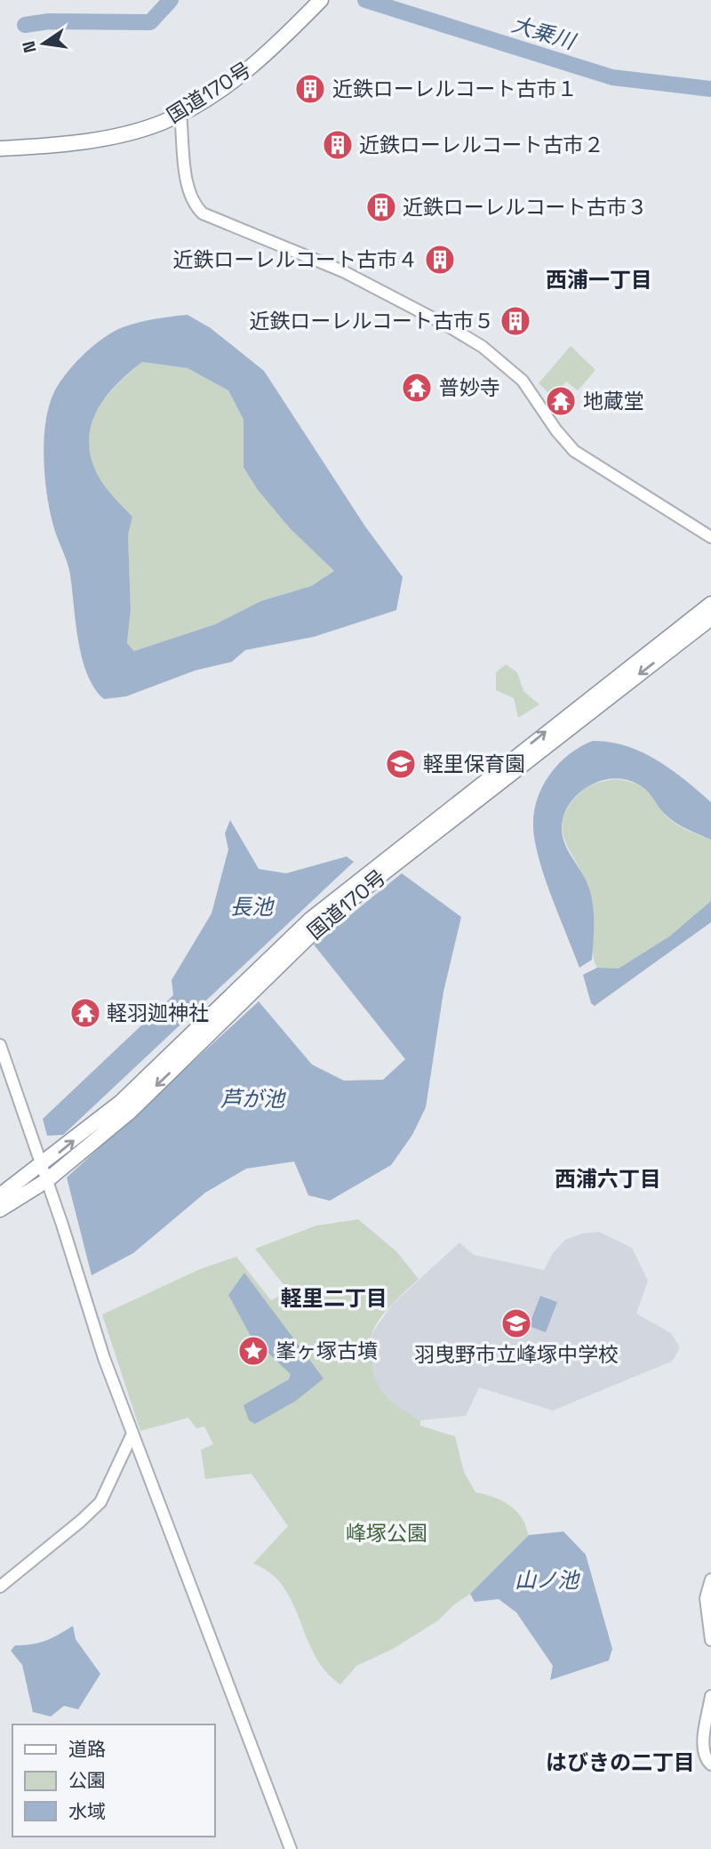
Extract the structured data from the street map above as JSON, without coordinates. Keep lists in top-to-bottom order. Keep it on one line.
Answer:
{"streets":{"highway":["国道170号"]},"districts":["西浦一丁目","西浦六丁目","軽里二丁目","はびきの二丁目"],"water":["大乗川","長池","芦が池","山ノ池"],"parks":["峰塚公園"],"places":{"building":["近鉄ローレルコート古市１","近鉄ローレルコート古市２","近鉄ローレルコート古市３","近鉄ローレルコート古市４","近鉄ローレルコート古市５"],"temple":["普妙寺","地蔵堂","軽羽迦神社"],"school or university":["軽里保育園","羽曳野市立峰塚中学校"],"place":["峯ヶ塚古墳"]},"legend":["道路","公園","水域"],"north":"left"}
